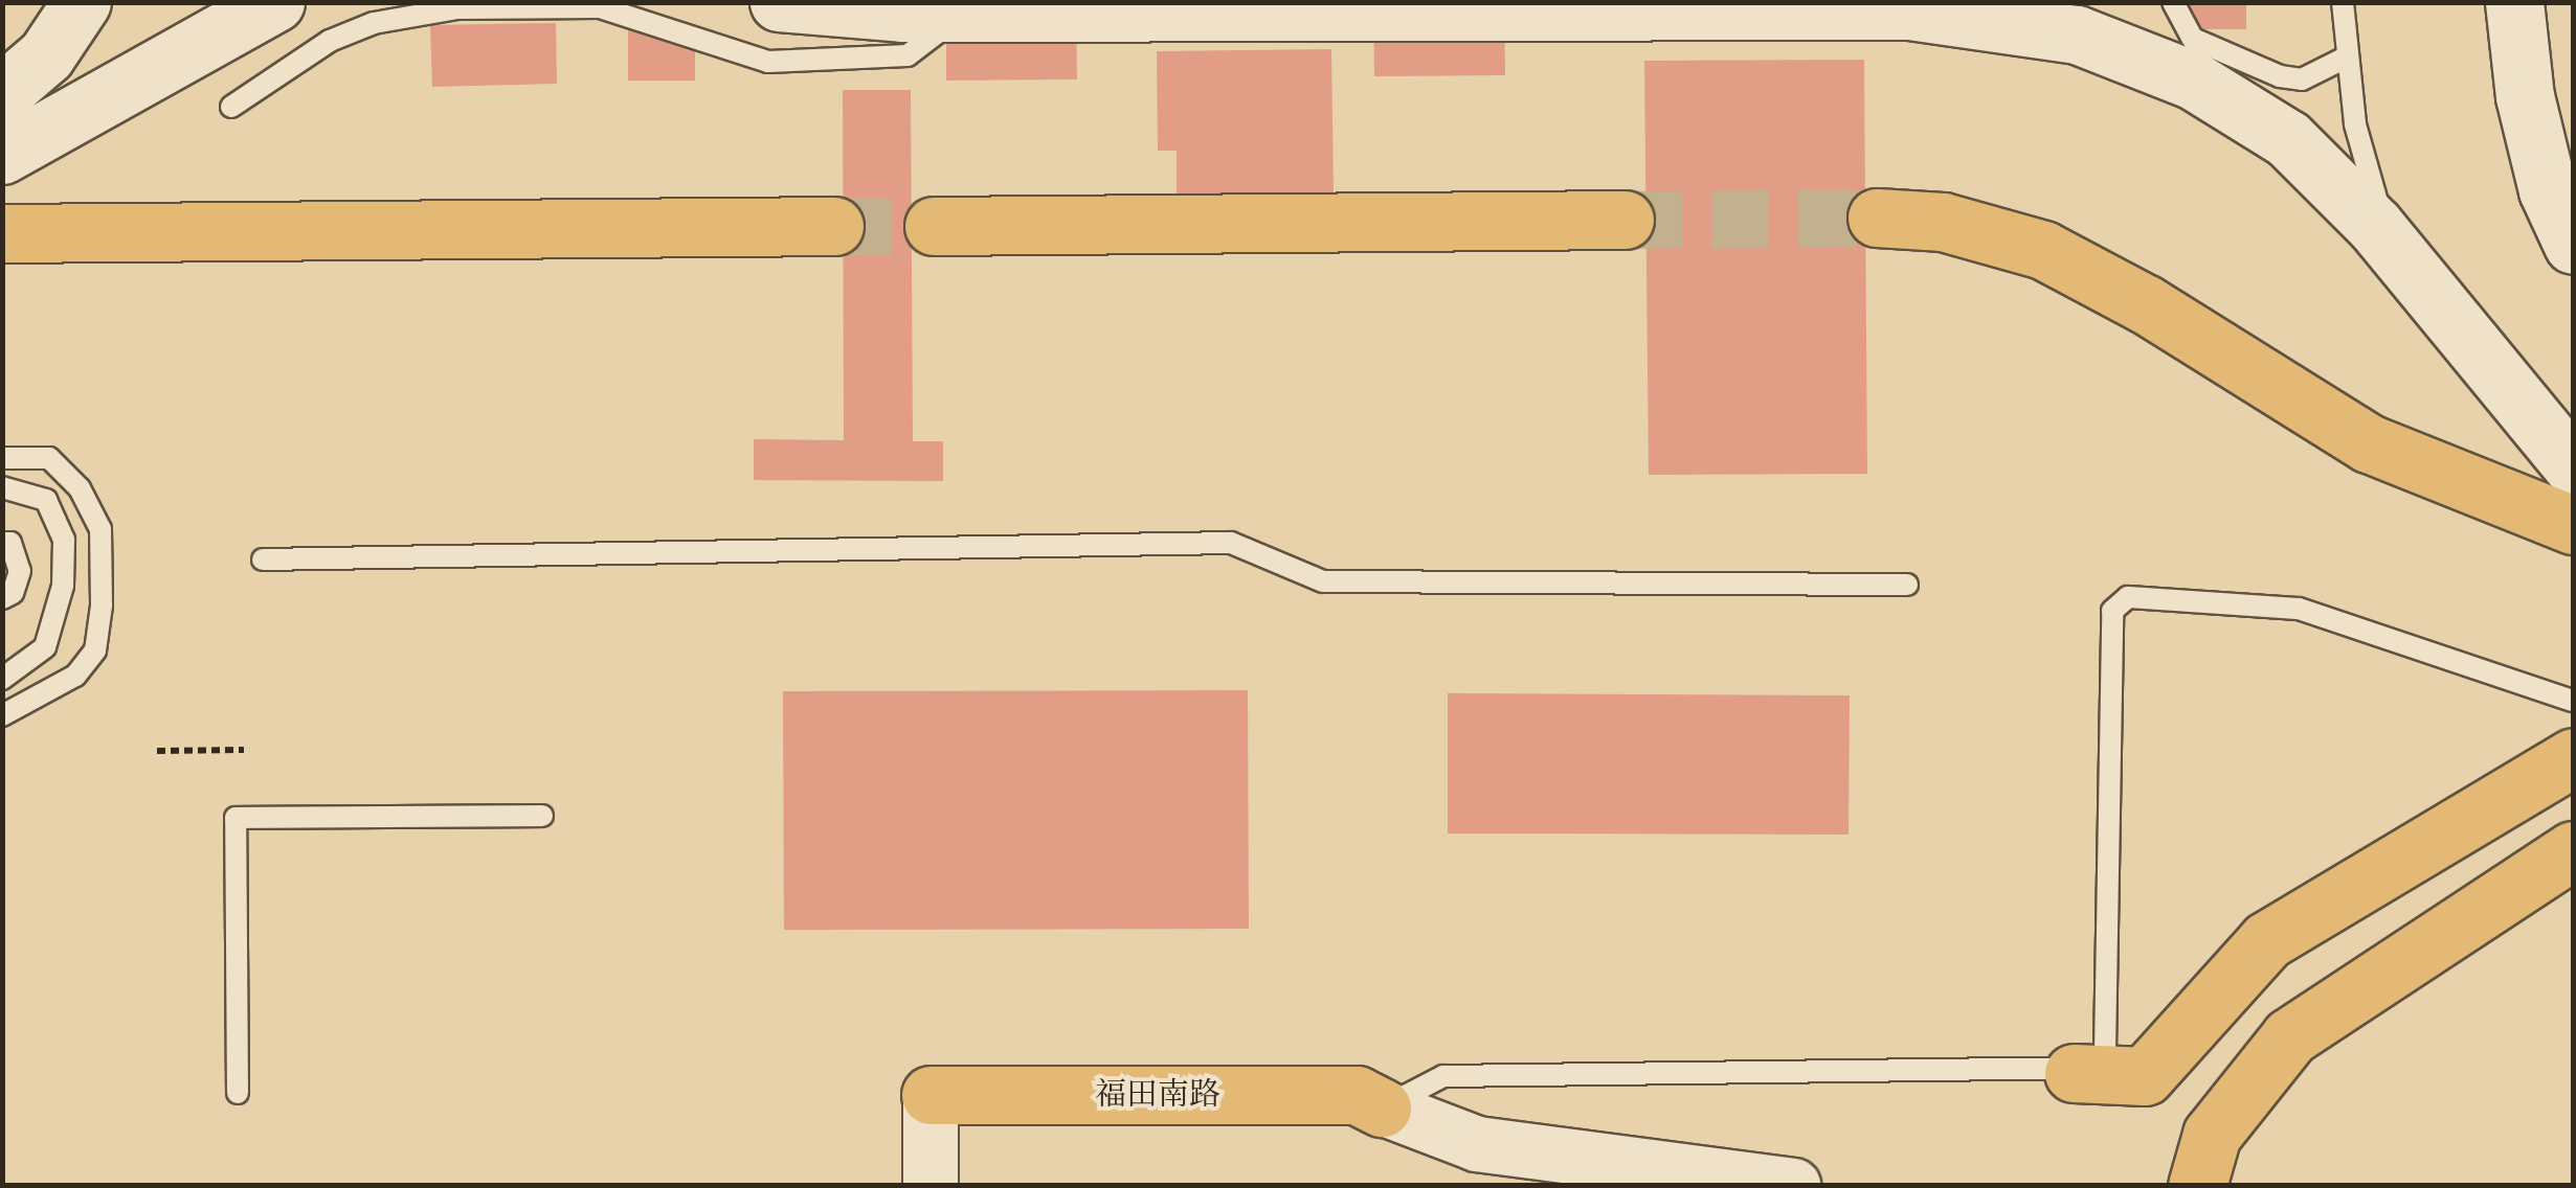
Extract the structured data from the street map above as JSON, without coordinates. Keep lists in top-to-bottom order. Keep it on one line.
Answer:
{"streets":{"main road":["福田南路"]}}
